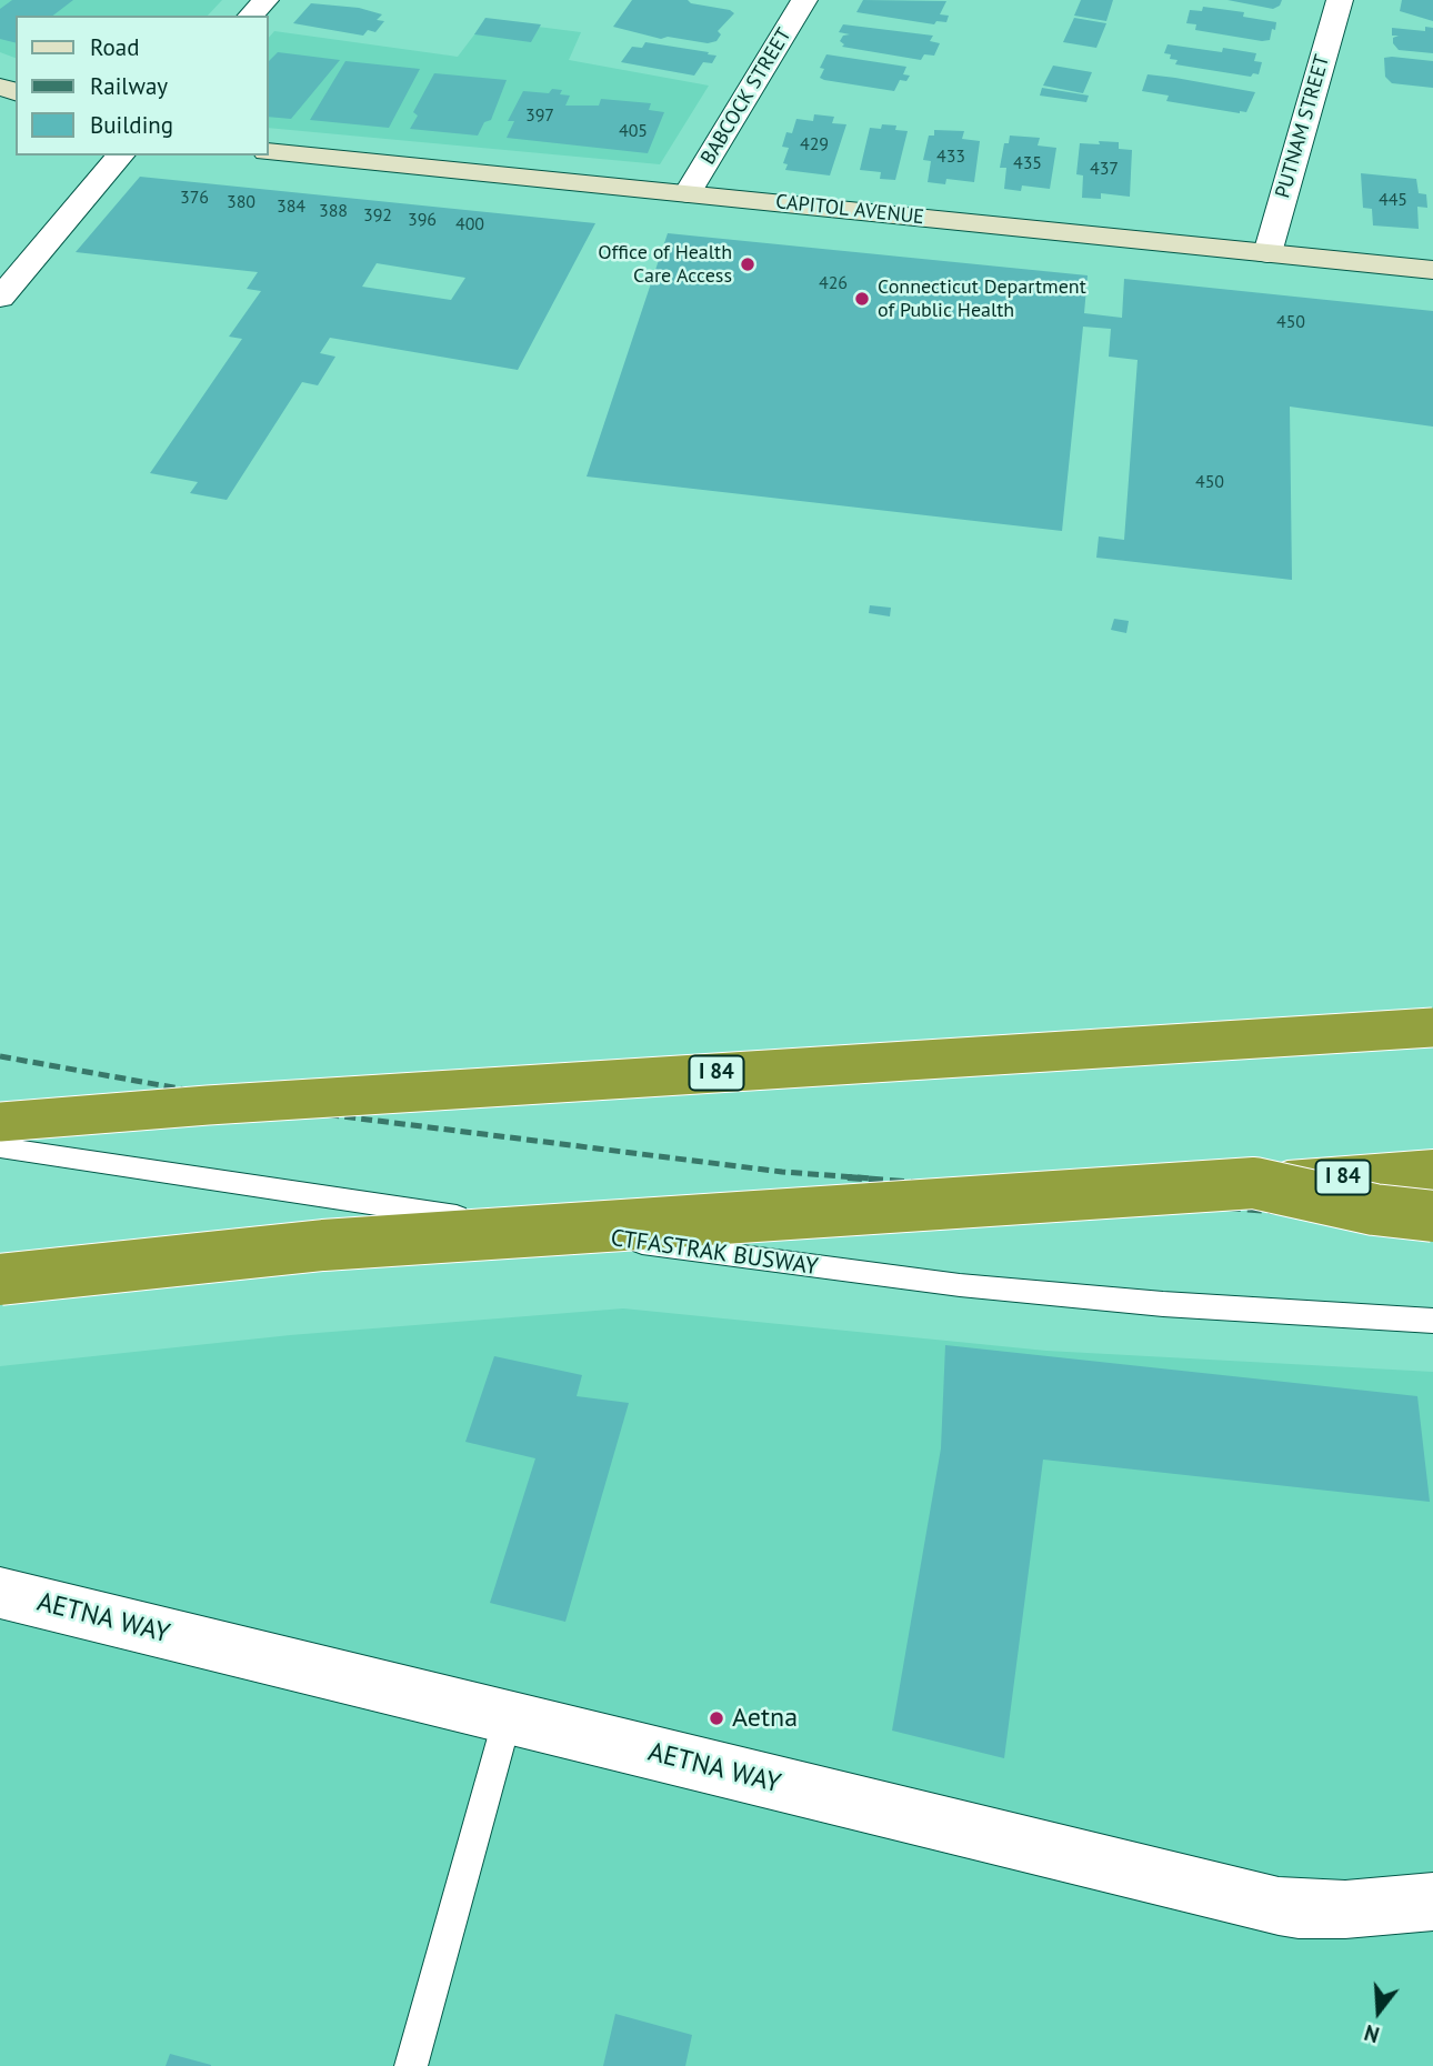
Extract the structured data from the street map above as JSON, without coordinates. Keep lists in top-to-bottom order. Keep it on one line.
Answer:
{"streets":{"highway":["I 84"],"main road":["CAPITOL AVENUE"],"street":["BABCOCK STREET","PUTNAM STREET","AETNA WAY"],"lane":["CTFASTRAK BUSWAY"]},"crossings":[["BABCOCK STREET","CAPITOL AVENUE"],["PUTNAM STREET","CAPITOL AVENUE"]],"places":["Office of Health Care Access","Connecticut Department of Public Health","Aetna"],"house_numbers":["397","405","429","433","435","437","376","445","380","384","388","392","396","400","426","450","450"],"legend":["Road","Railway","Building"],"north":"bottom"}
